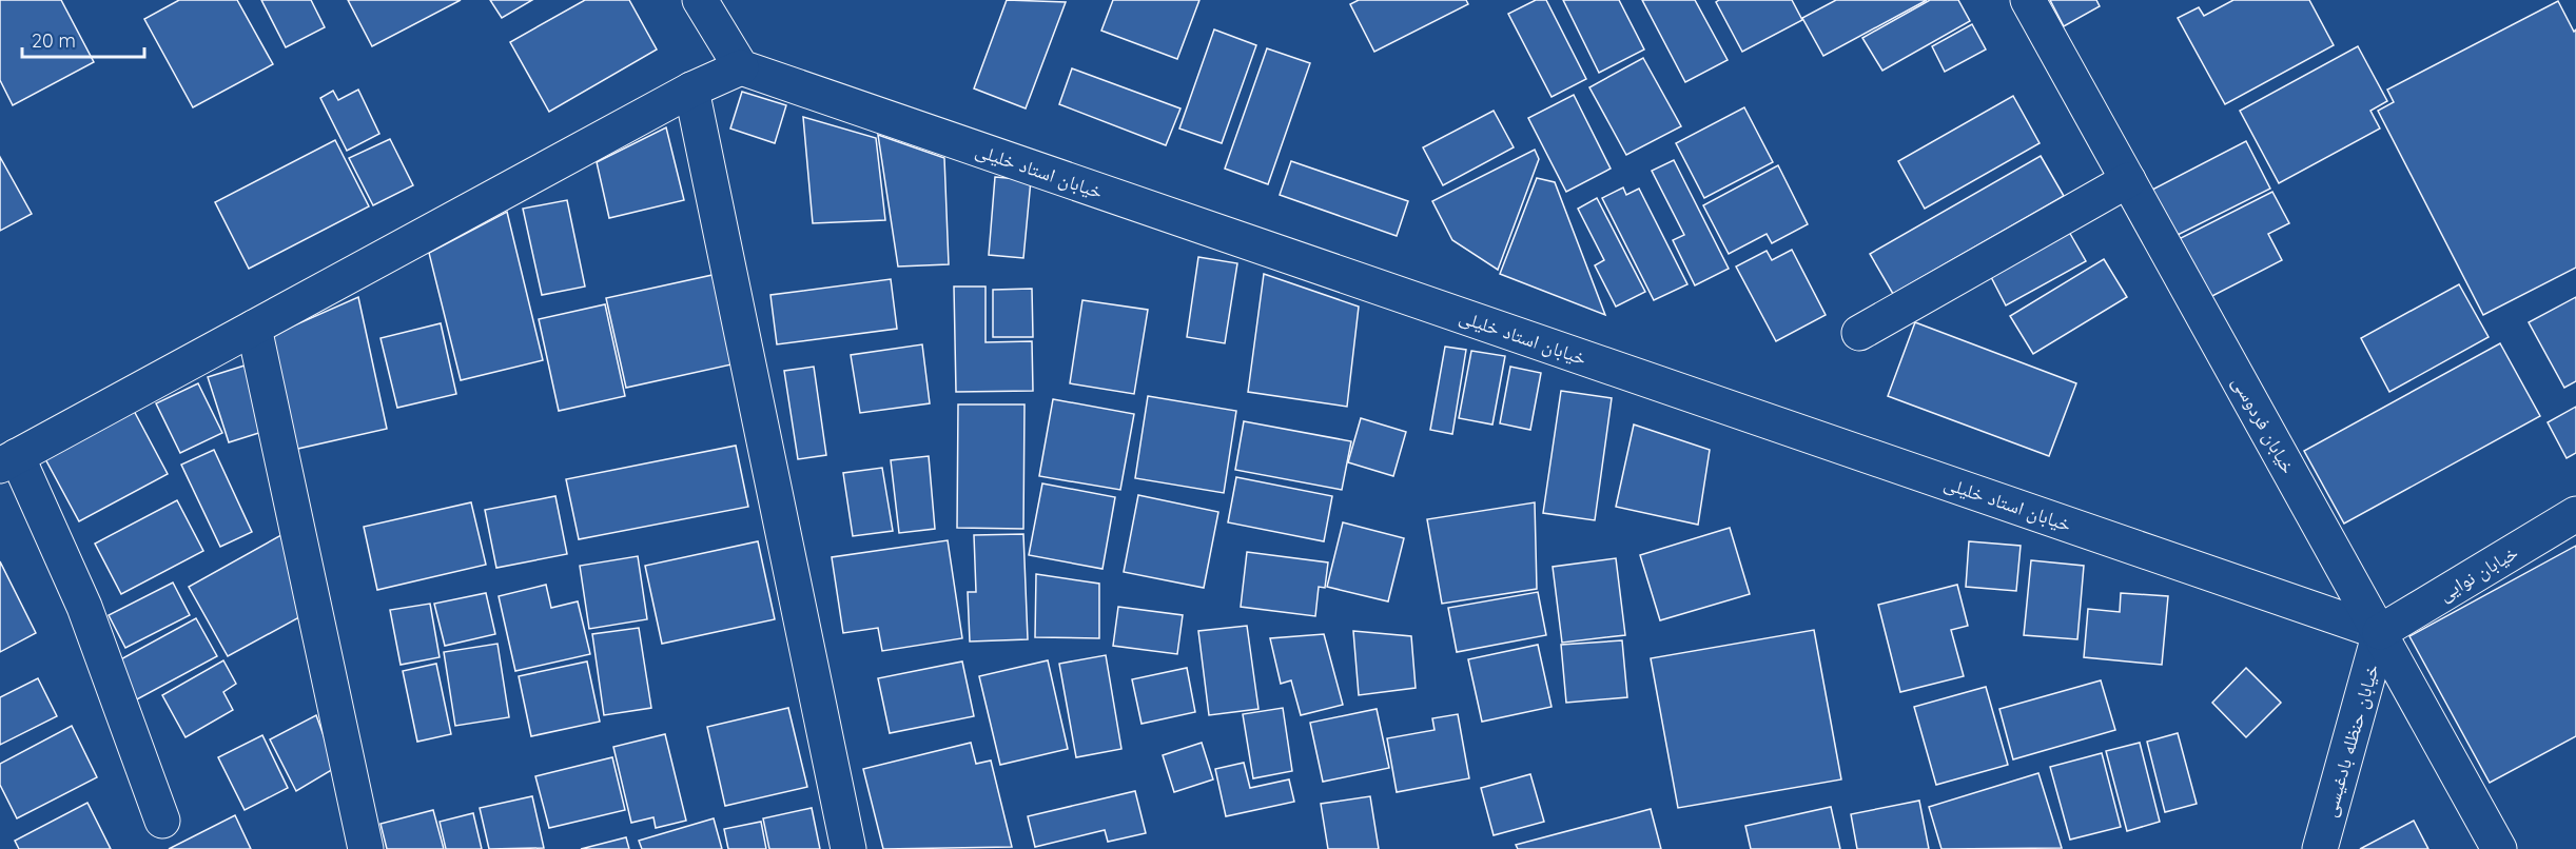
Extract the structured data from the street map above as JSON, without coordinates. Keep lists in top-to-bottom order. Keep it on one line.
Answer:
{"streets":{"street":["خیابان استاد خلیلی","خیابان فردوسی","خیابان نوایی","خیابان حنظله بادغیسی"]},"crossings":[["خیابان استاد خلیلی","خیابان فردوسی"],["خیابان استاد خلیلی","خیابان نوایی"],["خیابان استاد خلیلی","خیابان حنظله بادغیسی"],["خیابان فردوسی","خیابان نوایی"],["خیابان فردوسی","خیابان حنظله بادغیسی"],["خیابان نوایی","خیابان حنظله بادغیسی"]],"scale_bar":"20 m"}
